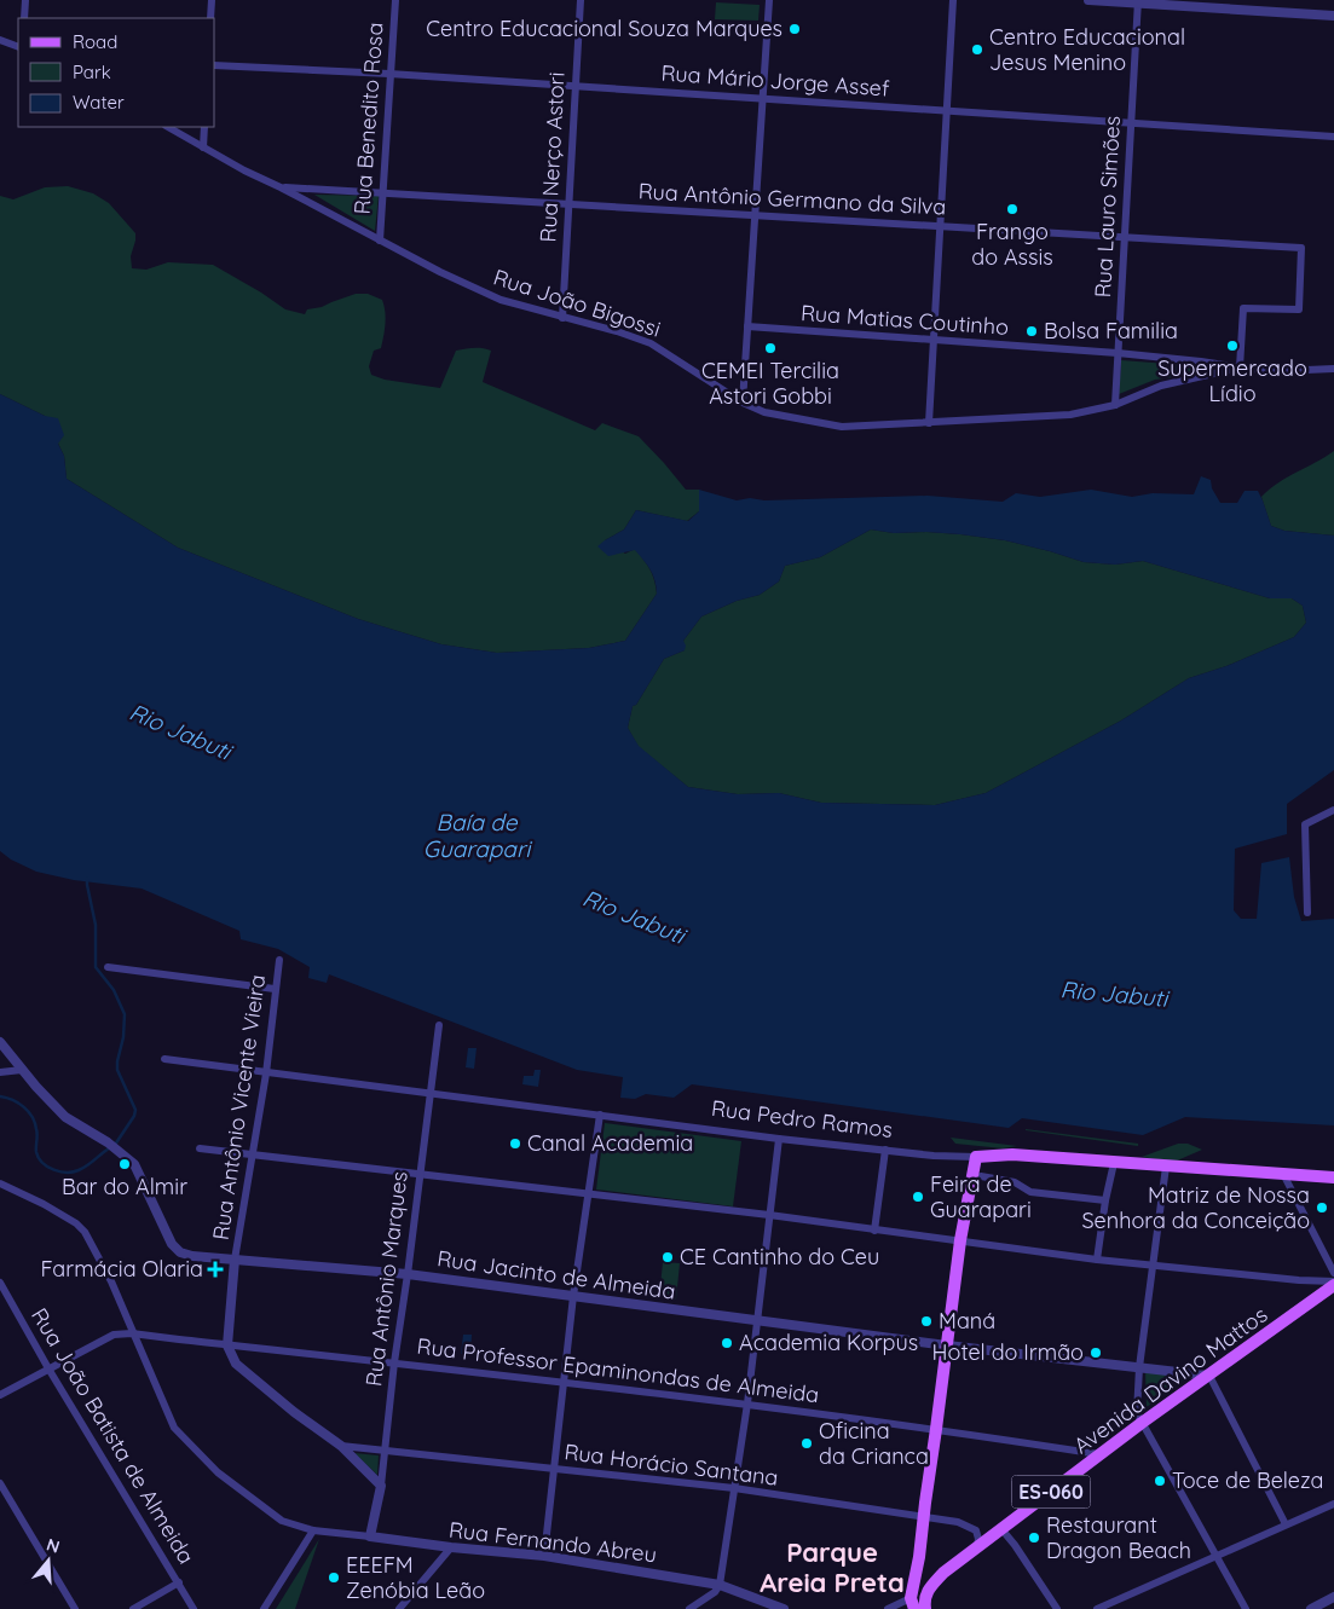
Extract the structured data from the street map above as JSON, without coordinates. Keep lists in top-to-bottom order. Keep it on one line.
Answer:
{"streets":{"main road":["Rua Pedro Ramos","Avenida Davino Mattos","ES-060"],"street":["Rua Mário Jorge Assef","Rua Benedito Rosa","Rua Nerço Astori","Rua Antônio Germano da Silva","Rua Lauro Simões","Rua João Bigossi","Rua Matias Coutinho","Rua Antônio Vicente Vieira","Rua Jacinto de Almeida","Rua Antônio Marques","Rua Professor Epaminondas de Almeida","Rua João Batista de Almeida","Rua Horácio Santana","Rua Fernando Abreu"]},"crossings":[["Rua Mário Jorge Assef","Rua Benedito Rosa"],["Rua Mário Jorge Assef","Rua Nerço Astori"],["Rua Mário Jorge Assef","Rua Lauro Simões"],["Rua Benedito Rosa","Rua Antônio Germano da Silva"],["Rua Benedito Rosa","Rua João Bigossi"],["Rua Nerço Astori","Rua Antônio Germano da Silva"],["Rua Nerço Astori","Rua João Bigossi"],["Rua Antônio Germano da Silva","Rua Lauro Simões"],["Rua Antônio Germano da Silva","Rua João Bigossi"],["Rua Antônio Germano da Silva","Rua Matias Coutinho"],["Rua Lauro Simões","Rua João Bigossi"],["Rua Lauro Simões","Rua Matias Coutinho"],["Rua Antônio Vicente Vieira","Rua Pedro Ramos"],["Rua Antônio Vicente Vieira","Rua Jacinto de Almeida"],["Rua Pedro Ramos","Rua Antônio Marques"],["Rua Jacinto de Almeida","Rua Antônio Marques"],["Rua Jacinto de Almeida","Avenida Davino Mattos"],["Rua Antônio Marques","Rua Professor Epaminondas de Almeida"],["Rua Antônio Marques","Rua Horácio Santana"],["Rua Antônio Marques","Rua Fernando Abreu"],["Rua Professor Epaminondas de Almeida","Avenida Davino Mattos"],["Rua Professor Epaminondas de Almeida","Rua João Batista de Almeida"],["Rua Professor Epaminondas de Almeida","Rua Horácio Santana"],["Rua Professor Epaminondas de Almeida","Rua Fernando Abreu"],["Avenida Davino Mattos","Rua Horácio Santana"],["Avenida Davino Mattos","ES-060"]],"districts":["Parque Areia Preta"],"water":["Rio Jabuti","Baía de Guarapari"],"places":{"other":["Centro Educacional Souza Marques","Centro Educacional Jesus Menino","Frango do Assis","Bolsa Familia","Supermercado Lídio","CEMEI Tercilia Astori Gobbi","Canal Academia","Bar do Almir","Feira de Guarapari","Matriz de Nossa Senhora da Conceição","CE Cantinho do Ceu","Maná","Academia Korpus","Hotel do Irmão","Oficina da Crianca","Toce de Beleza","Restaurant Dragon Beach","EEEFM Zenóbia Leão"],"health":["Farmácia Olaria"]},"legend":["Road","Park","Water"],"north":"top"}
